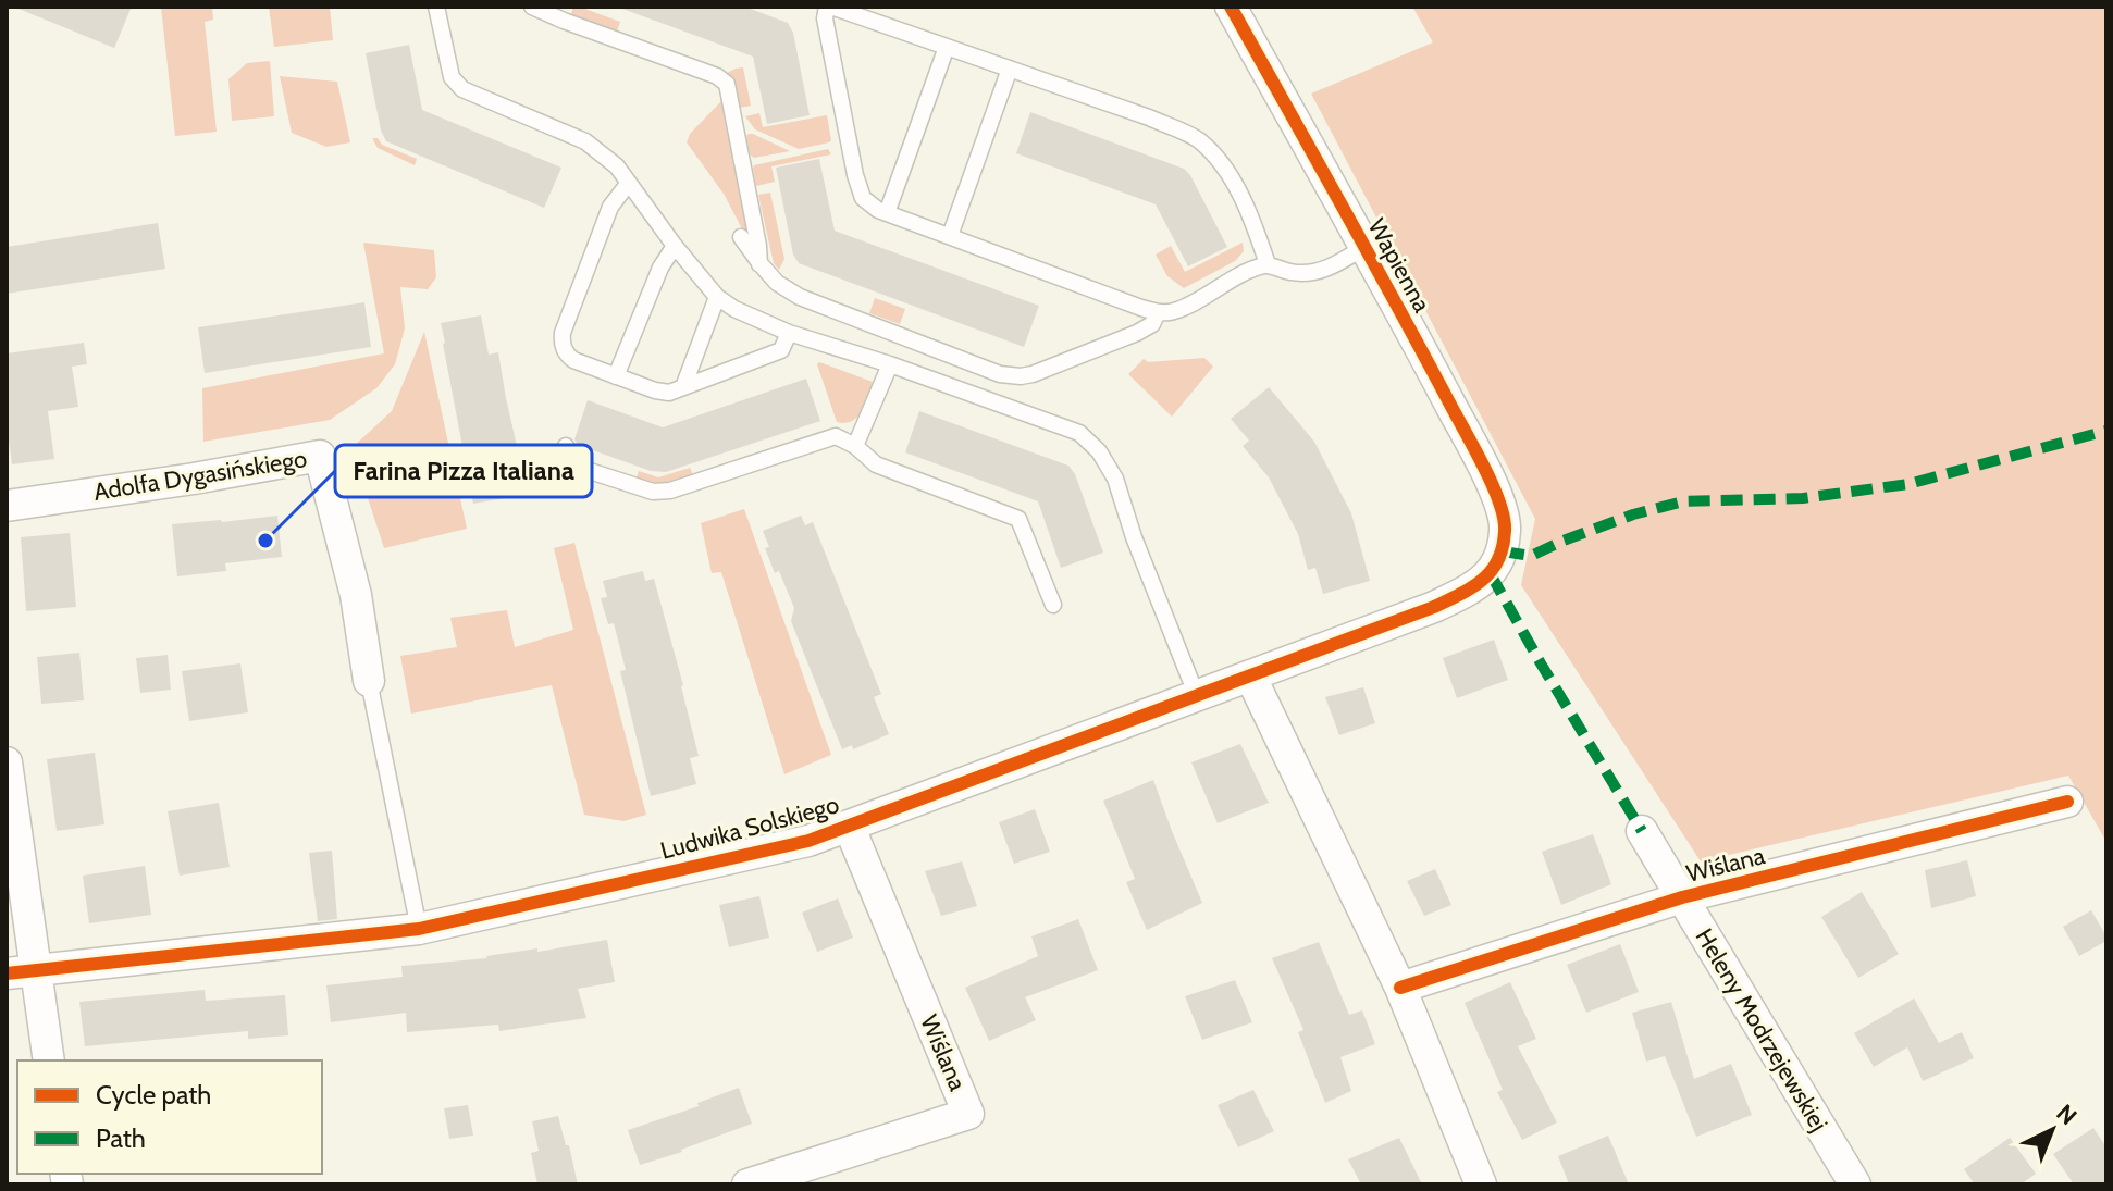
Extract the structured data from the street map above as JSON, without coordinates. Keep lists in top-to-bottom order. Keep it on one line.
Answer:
{"streets":{"street":["Wapienna","Adolfa Dygasińskiego","Ludwika Solskiego","Wiślana","Heleny Modrzejewskiej"]},"crossings":[["Wapienna","Ludwika Solskiego"],["Ludwika Solskiego","Wiślana"],["Wiślana","Heleny Modrzejewskiej"]],"places":["Farina Pizza Italiana"],"legend":["Cycle path","Path"],"north":"top right"}
